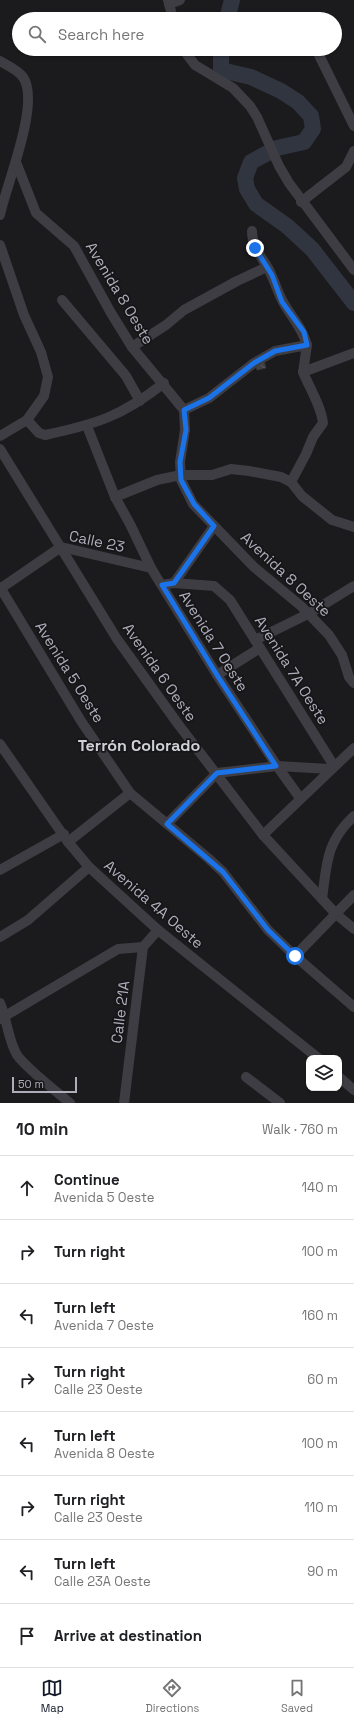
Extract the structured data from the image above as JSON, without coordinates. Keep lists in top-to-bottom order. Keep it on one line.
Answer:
{"streets":{"street":["Avenida 8 Oeste","Calle 23","Avenida 7 Oeste","Avenida 7A Oeste","Avenida 5 Oeste","Avenida 6 Oeste","Avenida 4A Oeste","Calle 21A"]},"crossings":[["Calle 23","Avenida 7 Oeste"],["Calle 23","Avenida 5 Oeste"],["Calle 23","Avenida 6 Oeste"]],"districts":["Terrón Colorado"],"scale_bar":"50 m","page":{"search":"Search here","scale":"50 m","heading":["10 min","Walk · 760 m"],"list":[["Continue","Avenida 5 Oeste","140 m"],["Turn right","100 m"],["Turn left","Avenida 7 Oeste","160 m"],["Turn right","Calle 23 Oeste","60 m"],["Turn left","Avenida 8 Oeste","100 m"],["Turn right","Calle 23 Oeste","110 m"],["Turn left","Calle 23A Oeste","90 m"],"Arrive at destination"],"nav":["Map","Directions","Saved"]}}
